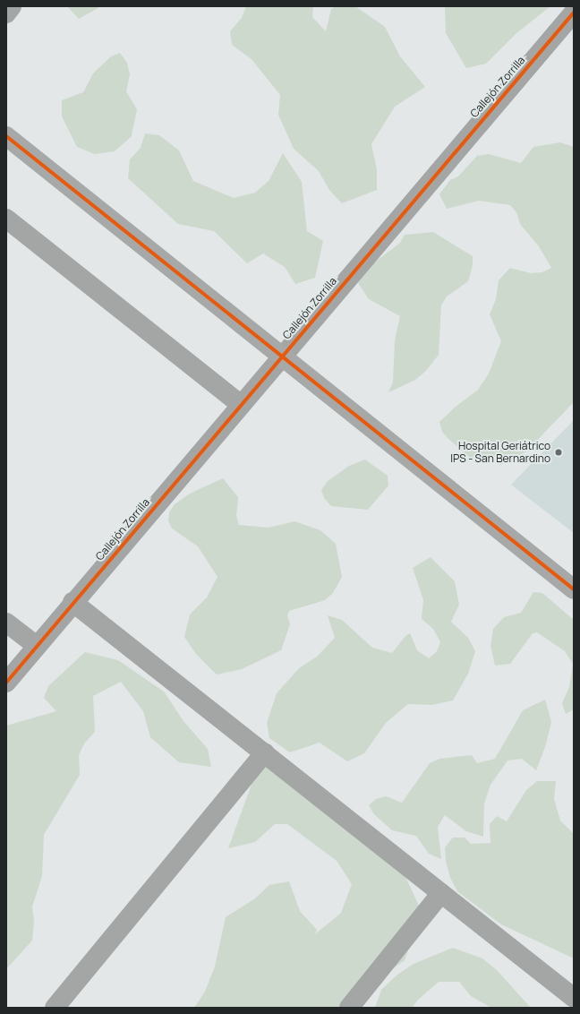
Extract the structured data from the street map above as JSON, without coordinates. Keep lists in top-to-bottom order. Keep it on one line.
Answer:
{"streets":{"street":["Callejón Zorrilla"]},"places":["Hospital Geriátrico IPS - San Bernardino"]}
